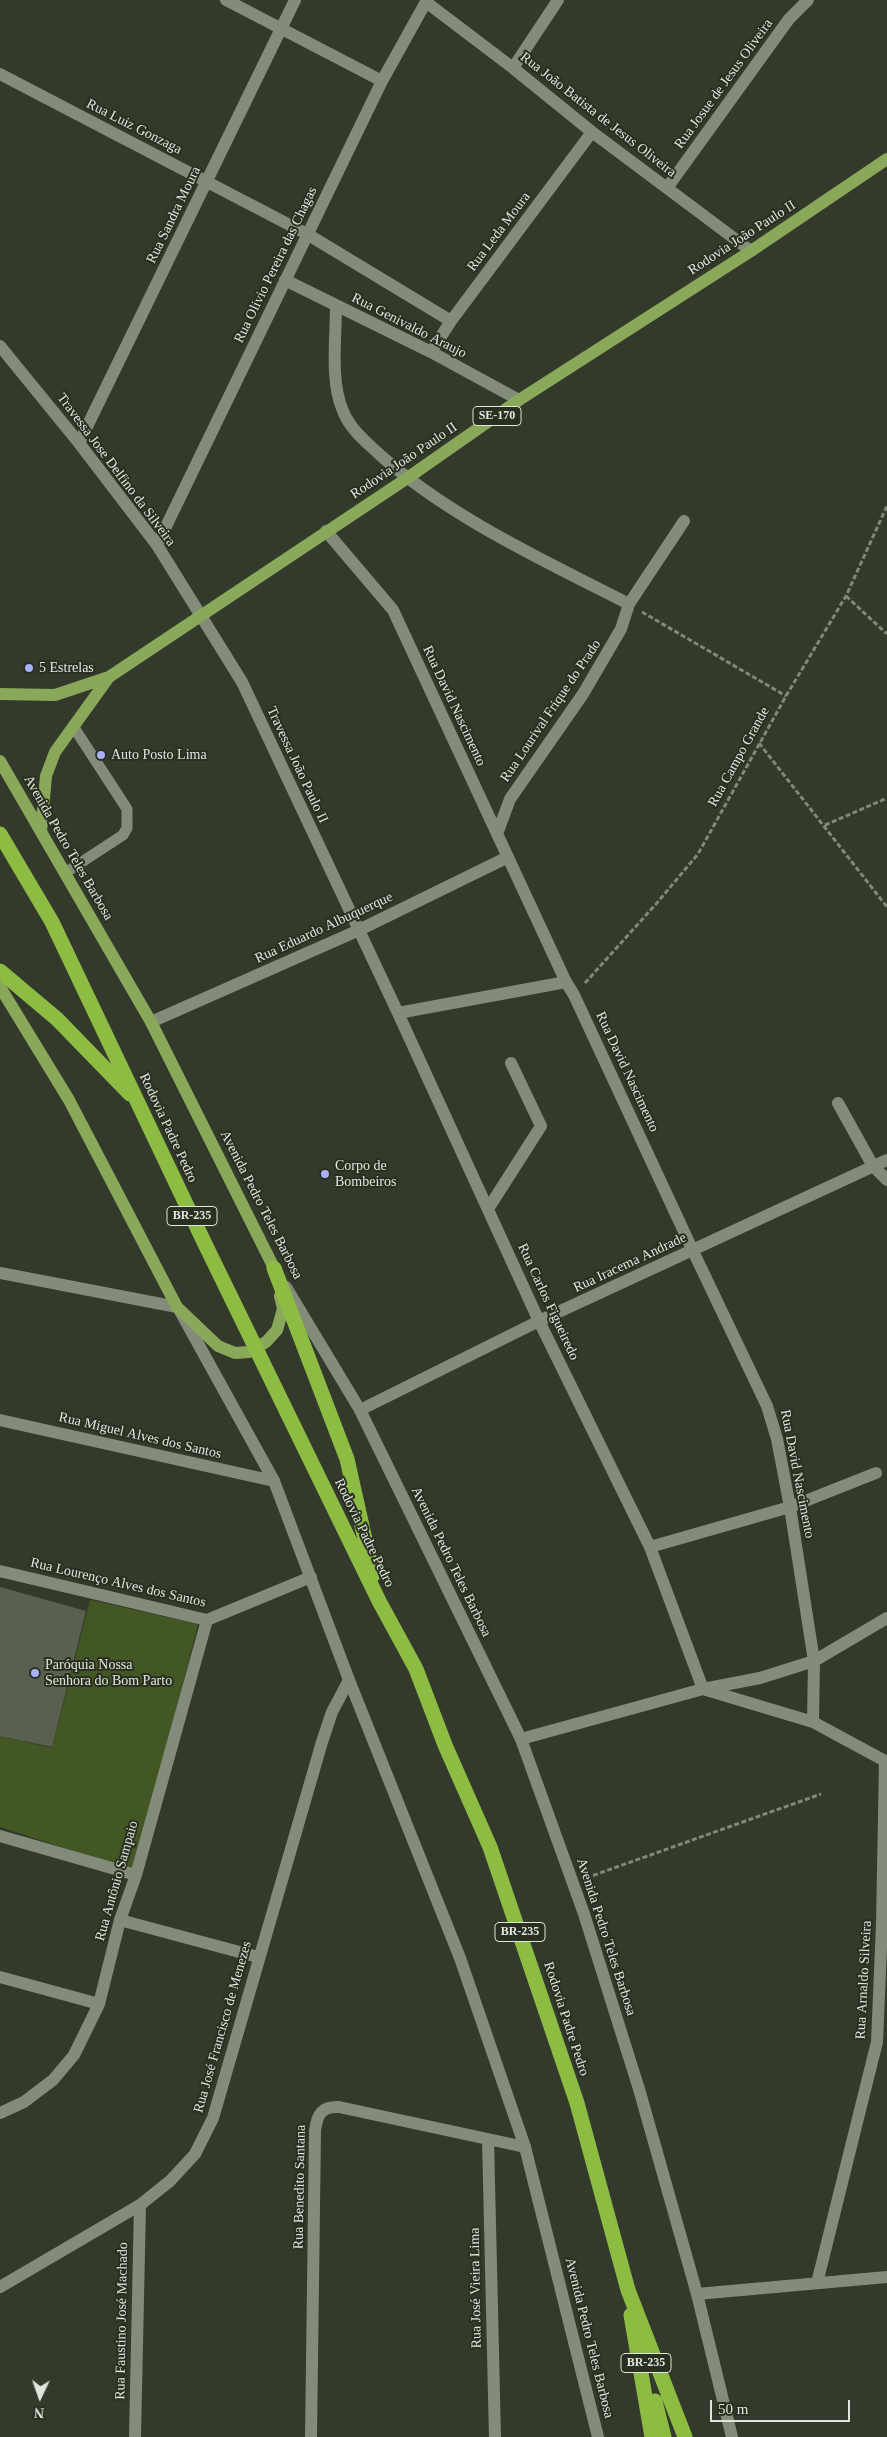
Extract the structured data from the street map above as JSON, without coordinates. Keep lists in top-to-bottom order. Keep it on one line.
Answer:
{"streets":{"highway":["Rodovia Padre Pedro","BR-235"],"main road":["Rodovia João Paulo II","SE-170","Avenida Pedro Teles Barbosa"],"street":["Rua Josue de Jesus Oliveira","Rua João Batista de Jesus Oliveira","Rua Luiz Gonzaga","Rua Sandra Moura","Rua Leda Moura","Rua Olivio Pereira das Chagas","Rua Genivaldo Araujo","Travessa Jose Delfino da Silveira","Rua David Nascimento","Rua Lourival Frique do Prado","Travessa João Paulo II","Rua Eduardo Albuquerque","Rua Iracema Andrade","Rua Carlos Figueiredo","Rua Miguel Alves dos Santos","Rua Lourenço Alves dos Santos","Rua Antônio Sampaio","Rua Arnaldo Silveira","Rua José Francisco de Menezes","Rua Benedito Santana","Rua José Vieira Lima","Rua Faustino José Machado"],"path":["Rua Campo Grande"]},"crossings":[["Rua Josue de Jesus Oliveira","Rua João Batista de Jesus Oliveira"],["Rua João Batista de Jesus Oliveira","Rua Leda Moura"],["Rua João Batista de Jesus Oliveira","Rodovia João Paulo II"],["Rua João Batista de Jesus Oliveira","Rua Olivio Pereira das Chagas"],["Rua Luiz Gonzaga","Rua Sandra Moura"],["Rua Luiz Gonzaga","Rua Olivio Pereira das Chagas"],["Rua Luiz Gonzaga","Rua Genivaldo Araujo"],["Rua Sandra Moura","Travessa Jose Delfino da Silveira"],["Rua Leda Moura","Rua Genivaldo Araujo"],["Rodovia João Paulo II","Rua Genivaldo Araujo"],["Rodovia João Paulo II","Travessa Jose Delfino da Silveira"],["Rodovia João Paulo II","Rua David Nascimento"],["Rodovia João Paulo II","Travessa João Paulo II"],["Rodovia João Paulo II","Avenida Pedro Teles Barbosa"],["Rua Olivio Pereira das Chagas","Rua Genivaldo Araujo"],["Rua Olivio Pereira das Chagas","Travessa Jose Delfino da Silveira"],["Travessa Jose Delfino da Silveira","Travessa João Paulo II"],["Rua David Nascimento","Rua Lourival Frique do Prado"],["Rua David Nascimento","Rua Campo Grande"],["Rua David Nascimento","Rua Eduardo Albuquerque"],["Rua David Nascimento","Rua Iracema Andrade"],["Travessa João Paulo II","Rua Eduardo Albuquerque"],["Travessa João Paulo II","Rua Carlos Figueiredo"],["Avenida Pedro Teles Barbosa","Rua Eduardo Albuquerque"],["Avenida Pedro Teles Barbosa","Rua Iracema Andrade"],["Avenida Pedro Teles Barbosa","Rua Miguel Alves dos Santos"],["Avenida Pedro Teles Barbosa","Rua Lourenço Alves dos Santos"],["Avenida Pedro Teles Barbosa","Rua José Francisco de Menezes"],["Avenida Pedro Teles Barbosa","Rua Benedito Santana"],["Rua Eduardo Albuquerque","Rua Carlos Figueiredo"],["Rua Iracema Andrade","Rua Carlos Figueiredo"],["Rua Lourenço Alves dos Santos","Rua Antônio Sampaio"],["Rua José Francisco de Menezes","Rua Faustino José Machado"],["Rua Benedito Santana","Rua José Vieira Lima"]],"places":["5 Estrelas","Auto Posto Lima","Corpo de Bombeiros","Paróquia Nossa Senhora do Bom Parto"],"scale_bar":"50 m","north":"bottom"}
